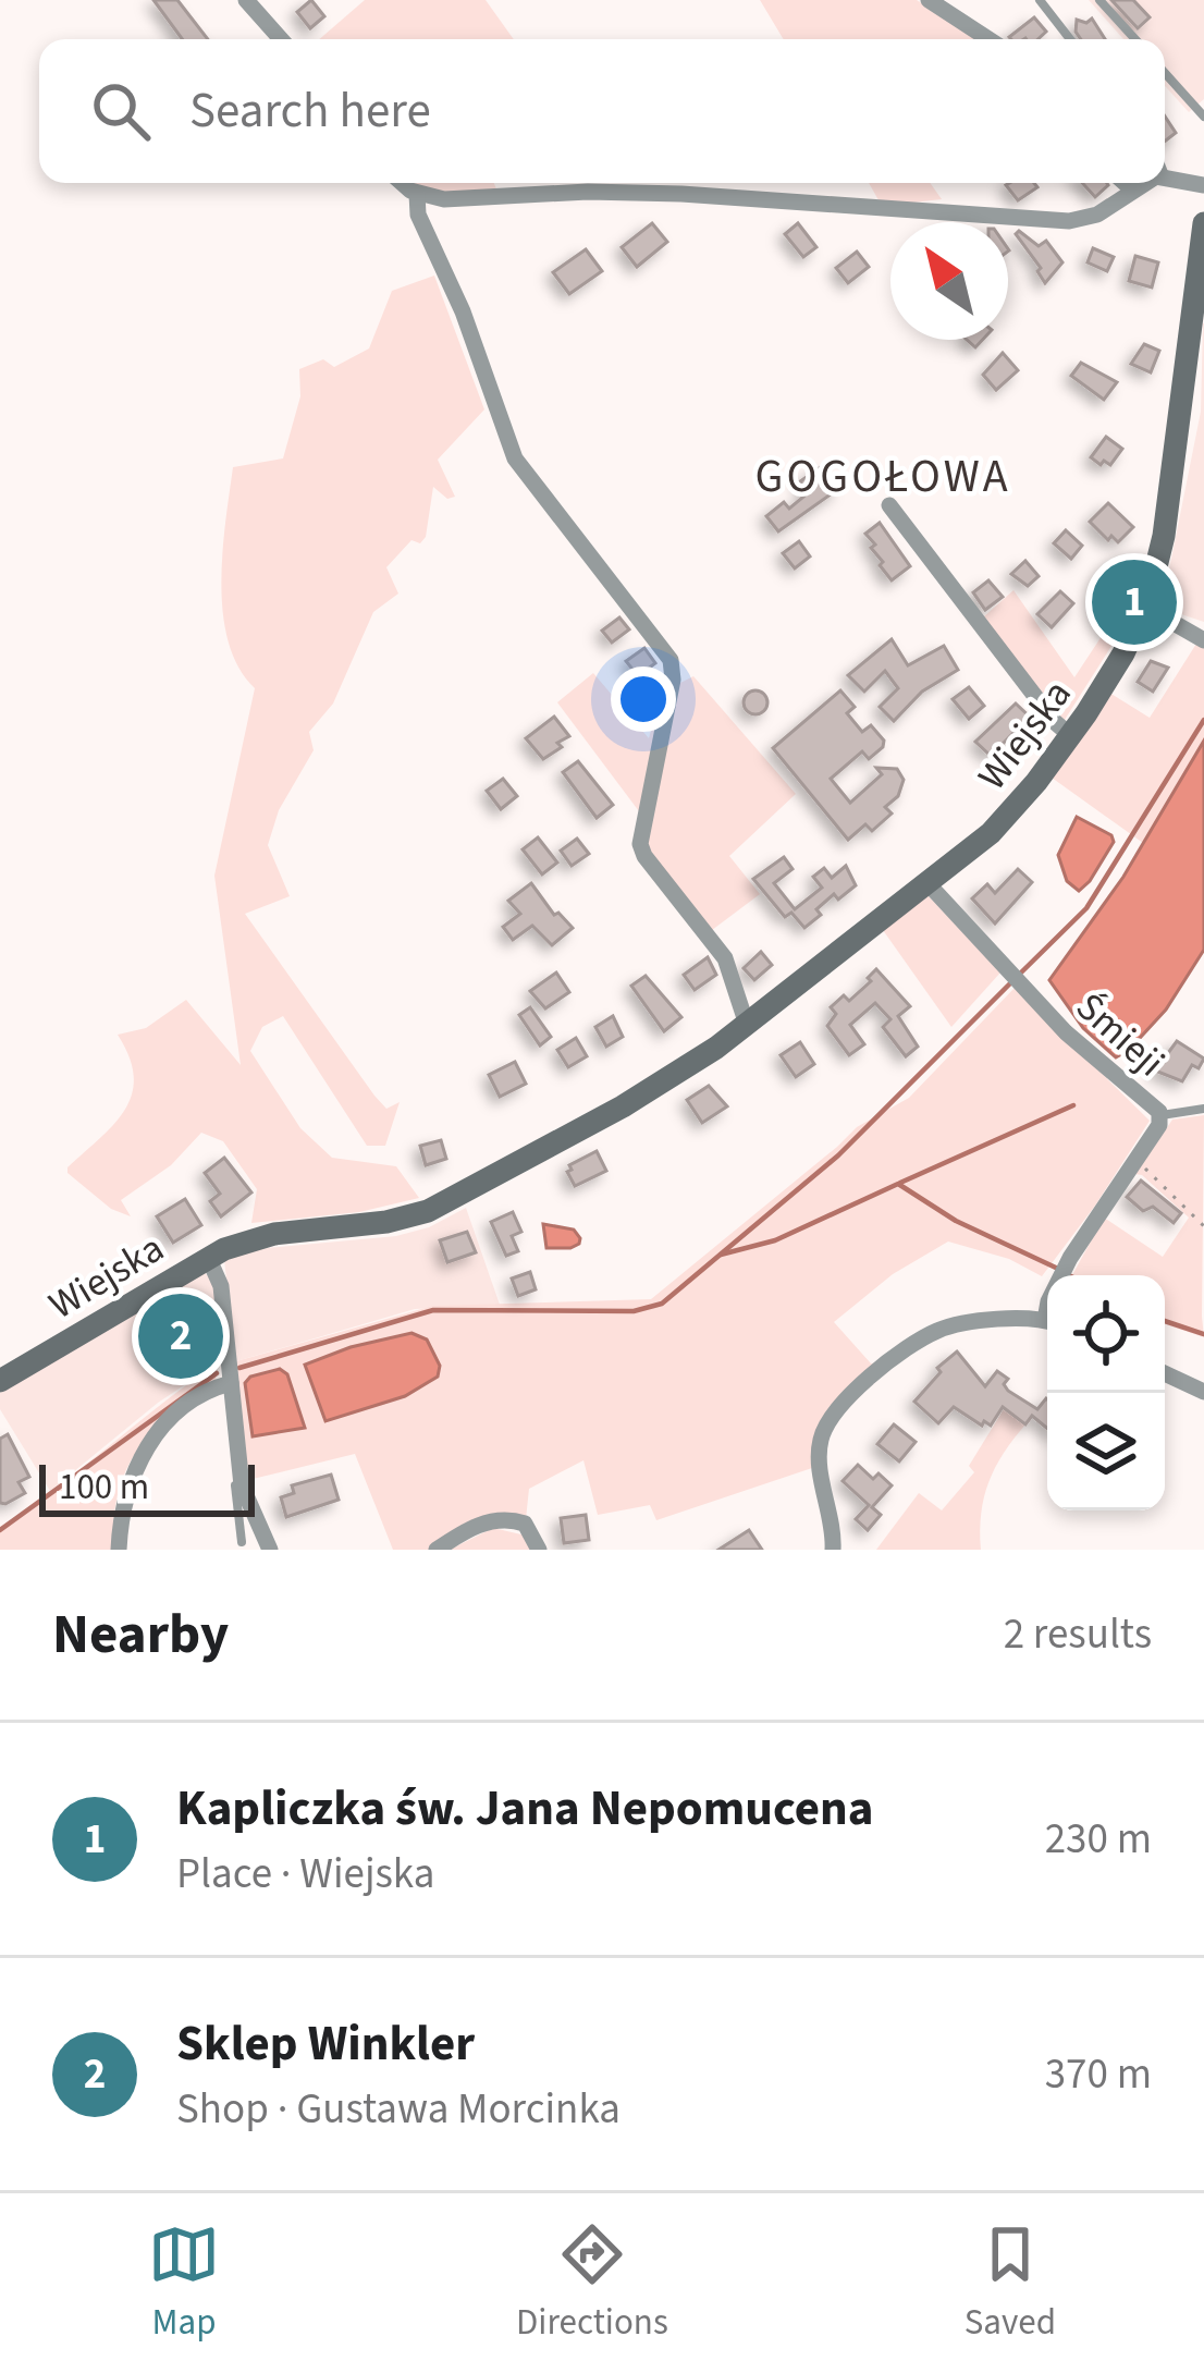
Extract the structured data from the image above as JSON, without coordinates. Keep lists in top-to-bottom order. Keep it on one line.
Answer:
{"streets":{"street":["Wiejska","Śmieji"]},"crossings":[["Wiejska","Śmieji"]],"districts":["GOGOŁOWA"],"scale_bar":"100 m","north":"top left","page":{"search":"Search here","pins":["1","2"],"scale":"100 m","heading":["Nearby","2 results"],"list":[{"mark":"1","name":"Kapliczka św. Jana Nepomucena","note":"Place · Wiejska","value":"230 m"},{"mark":"2","name":"Sklep Winkler","note":"Shop · Gustawa Morcinka","value":"370 m"}],"nav":["Map","Directions","Saved"]}}
